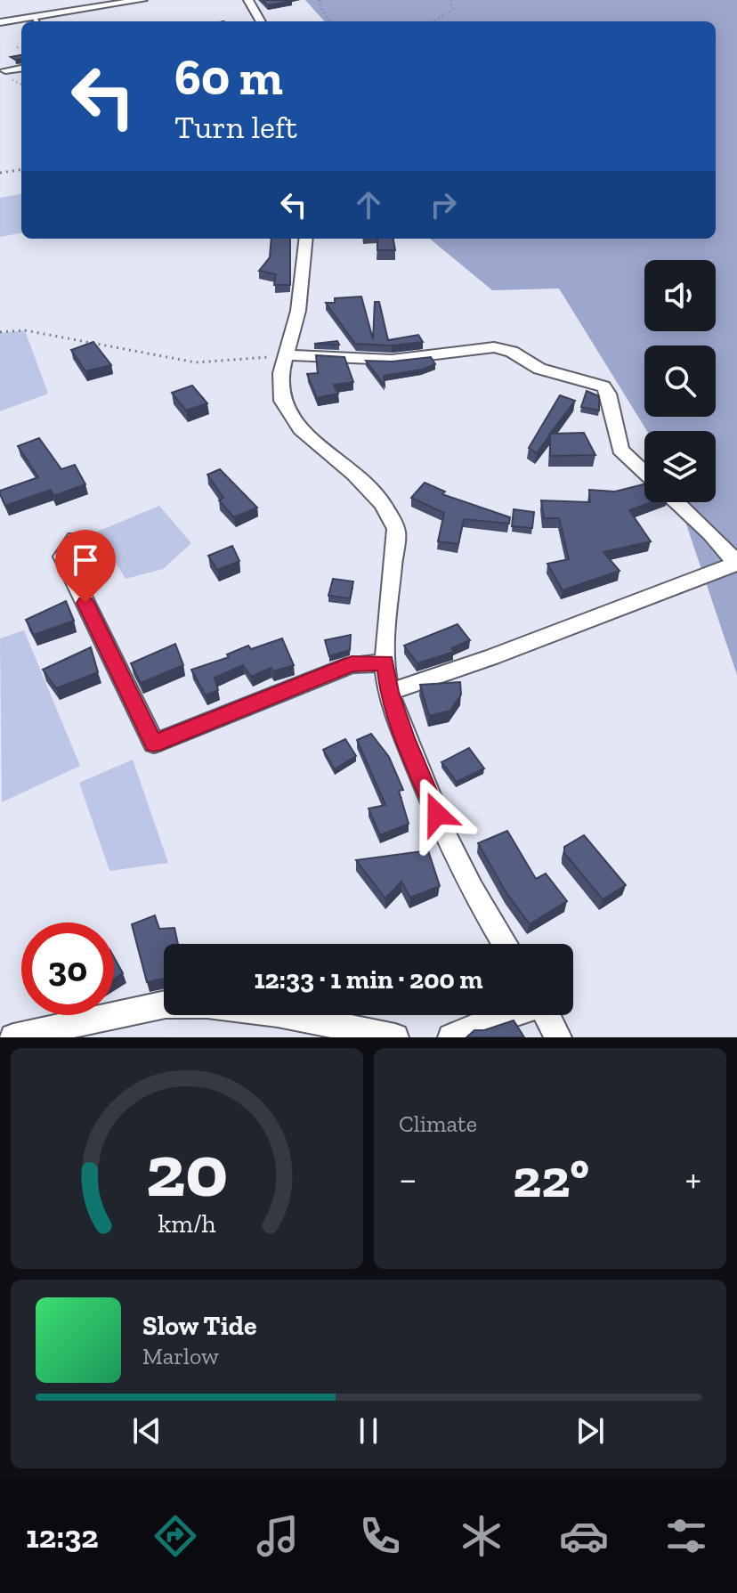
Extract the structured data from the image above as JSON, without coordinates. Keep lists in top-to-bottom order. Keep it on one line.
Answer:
{"page":{"turn":["60 m","Turn left"],"limit":"30","trip":"12:33 · 1 min · 200 m","tile":"Climate","heat":["−","22°","+"],"song":["Slow Tide","Marlow"],"tabs":"12:32","gauge":["20","km/h"]}}
